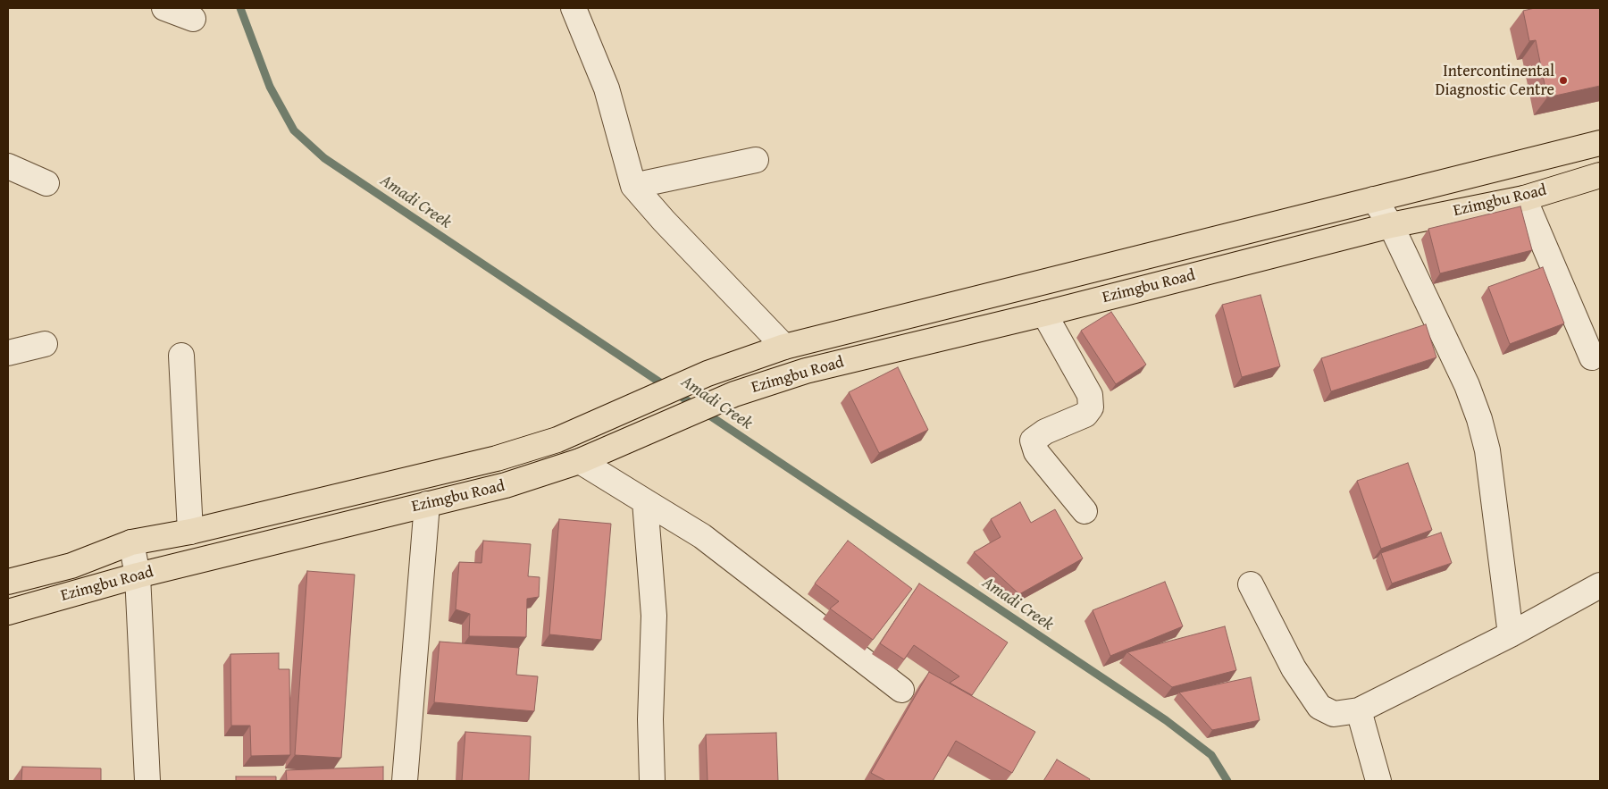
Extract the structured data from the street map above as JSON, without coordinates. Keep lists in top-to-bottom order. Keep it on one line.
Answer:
{"streets":{"main road":["Ezimgbu Road"]},"water":["Amadi Creek"],"places":["Intercontinental Diagnostic Centre"]}
